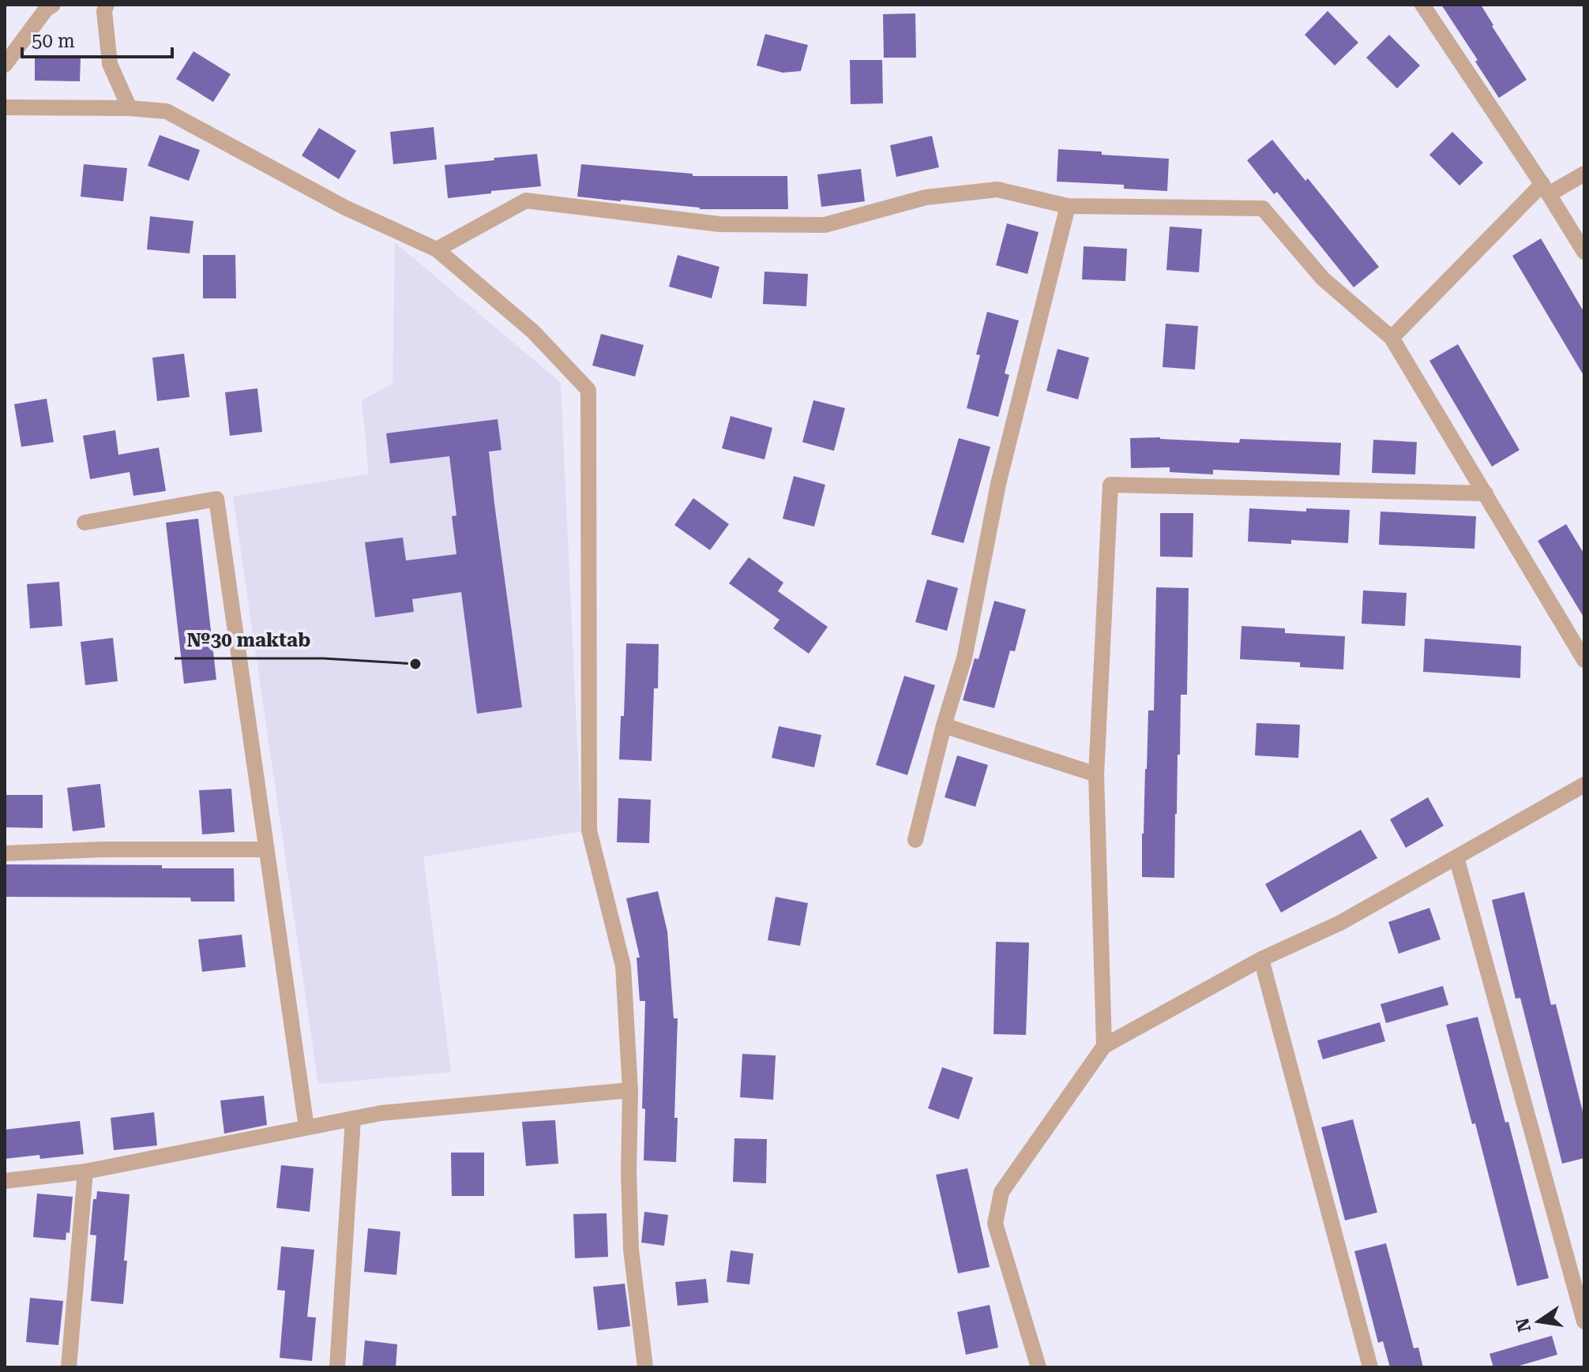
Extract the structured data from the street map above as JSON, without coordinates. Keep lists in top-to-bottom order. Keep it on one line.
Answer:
{"places":["№30 maktab"],"scale_bar":"50 m","north":"left"}
